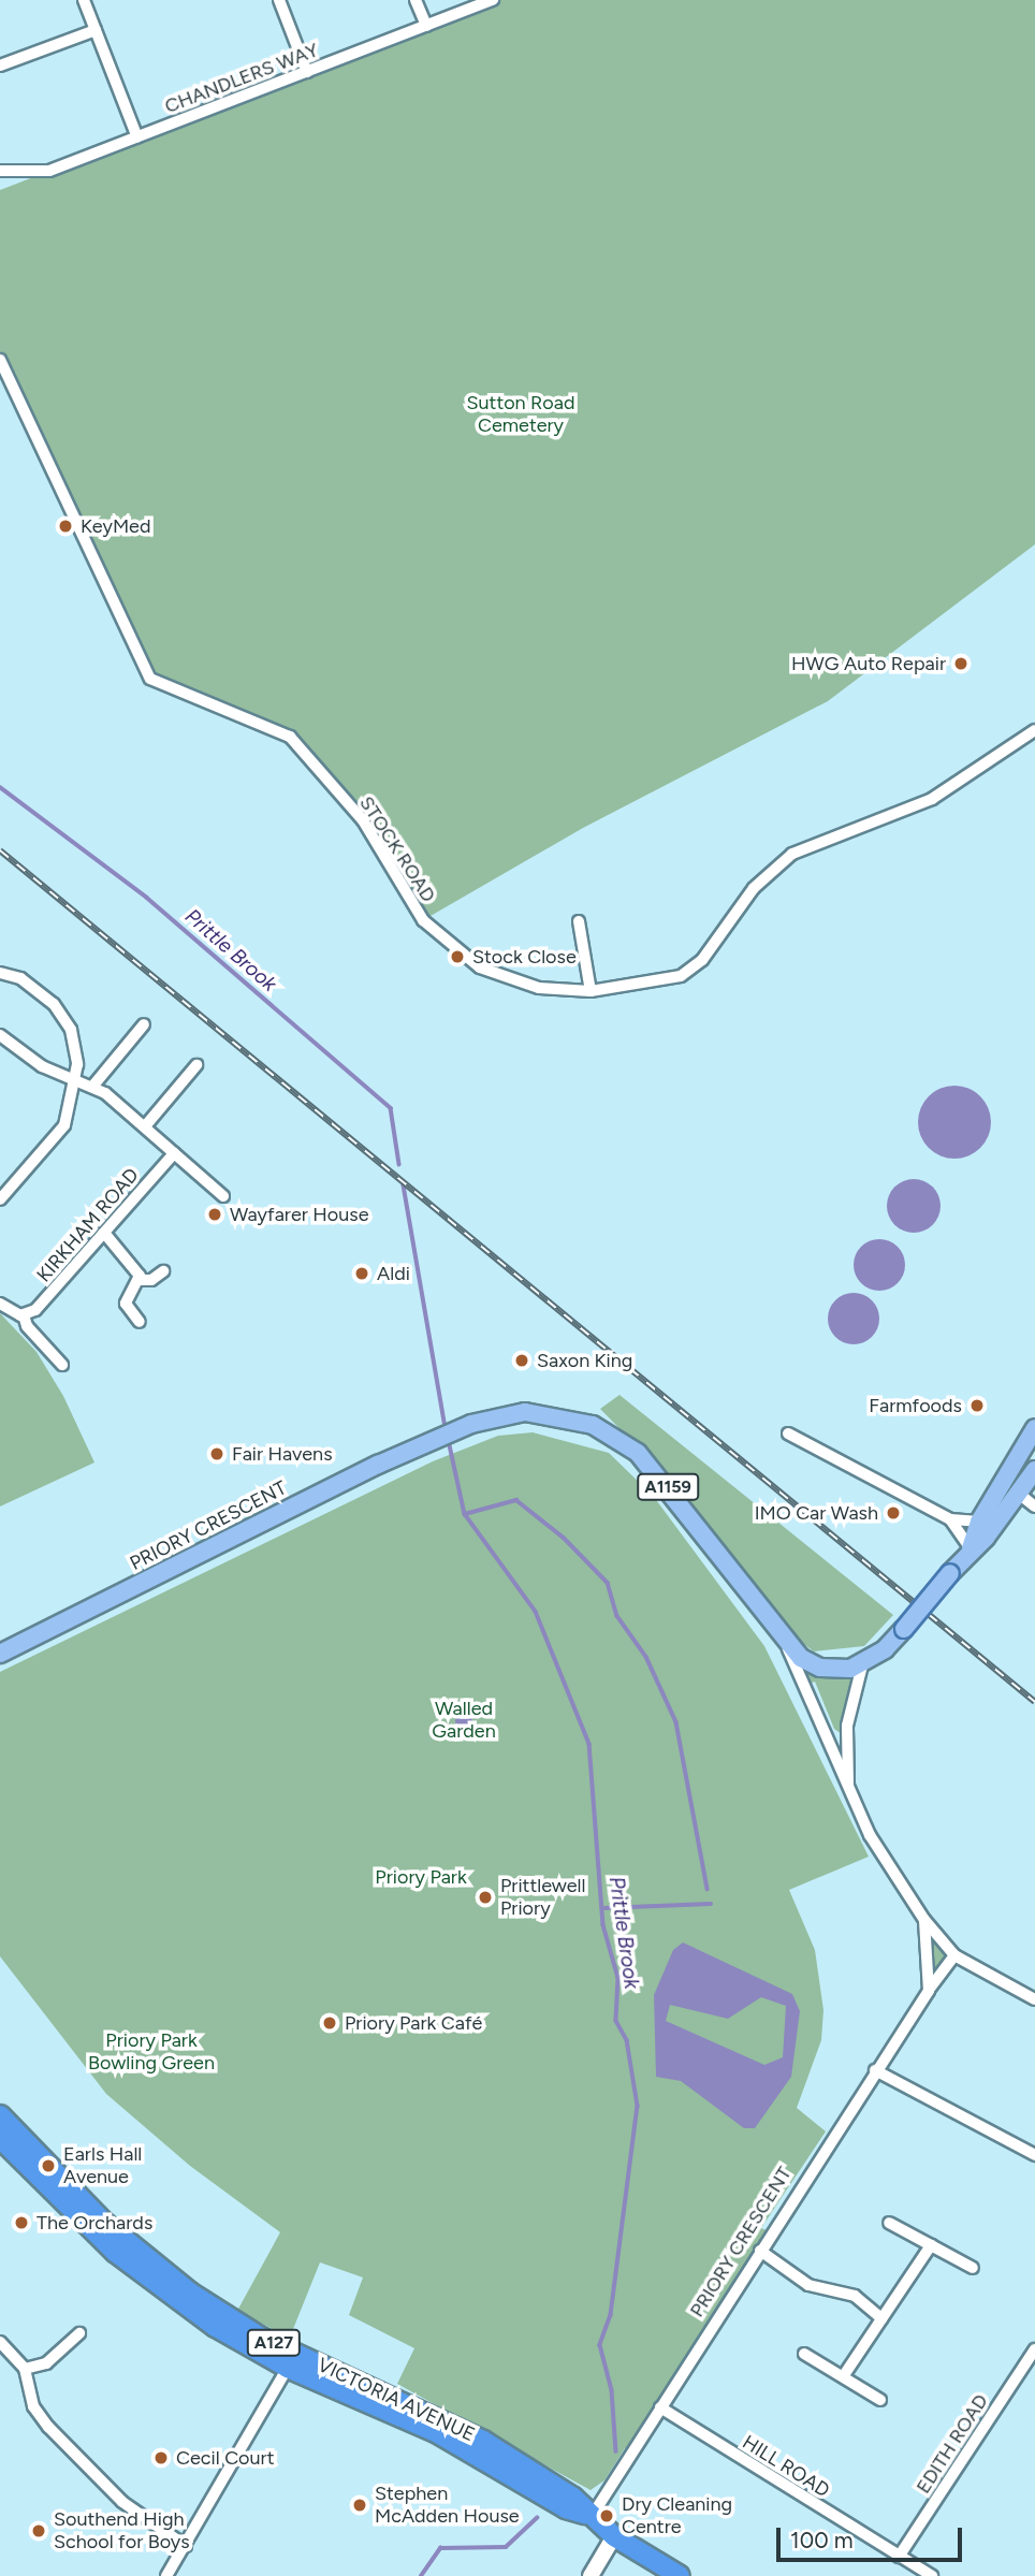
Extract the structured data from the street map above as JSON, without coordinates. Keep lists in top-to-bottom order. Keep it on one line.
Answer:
{"streets":{"highway":["A127","VICTORIA AVENUE"],"main road":["A1159","PRIORY CRESCENT"],"street":["CHANDLERS WAY","STOCK ROAD","KIRKHAM ROAD","EDITH ROAD","HILL ROAD"]},"crossings":[["PRIORY CRESCENT","VICTORIA AVENUE"],["PRIORY CRESCENT","HILL ROAD"],["EDITH ROAD","HILL ROAD"]],"water":["Prittle Brook"],"parks":["Sutton Road Cemetery","Walled Garden","Priory Park","Priory Park Bowling Green"],"places":["KeyMed","HWG Auto Repair","Stock Close","Wayfarer House","Aldi","Saxon King","Farmfoods","Fair Havens","IMO Car Wash","Prittlewell Priory","Priory Park Café","Earls Hall Avenue","The Orchards","Cecil Court","Stephen McAdden House","Dry Cleaning Centre","Southend High School for Boys"],"scale_bar":"100 m"}
